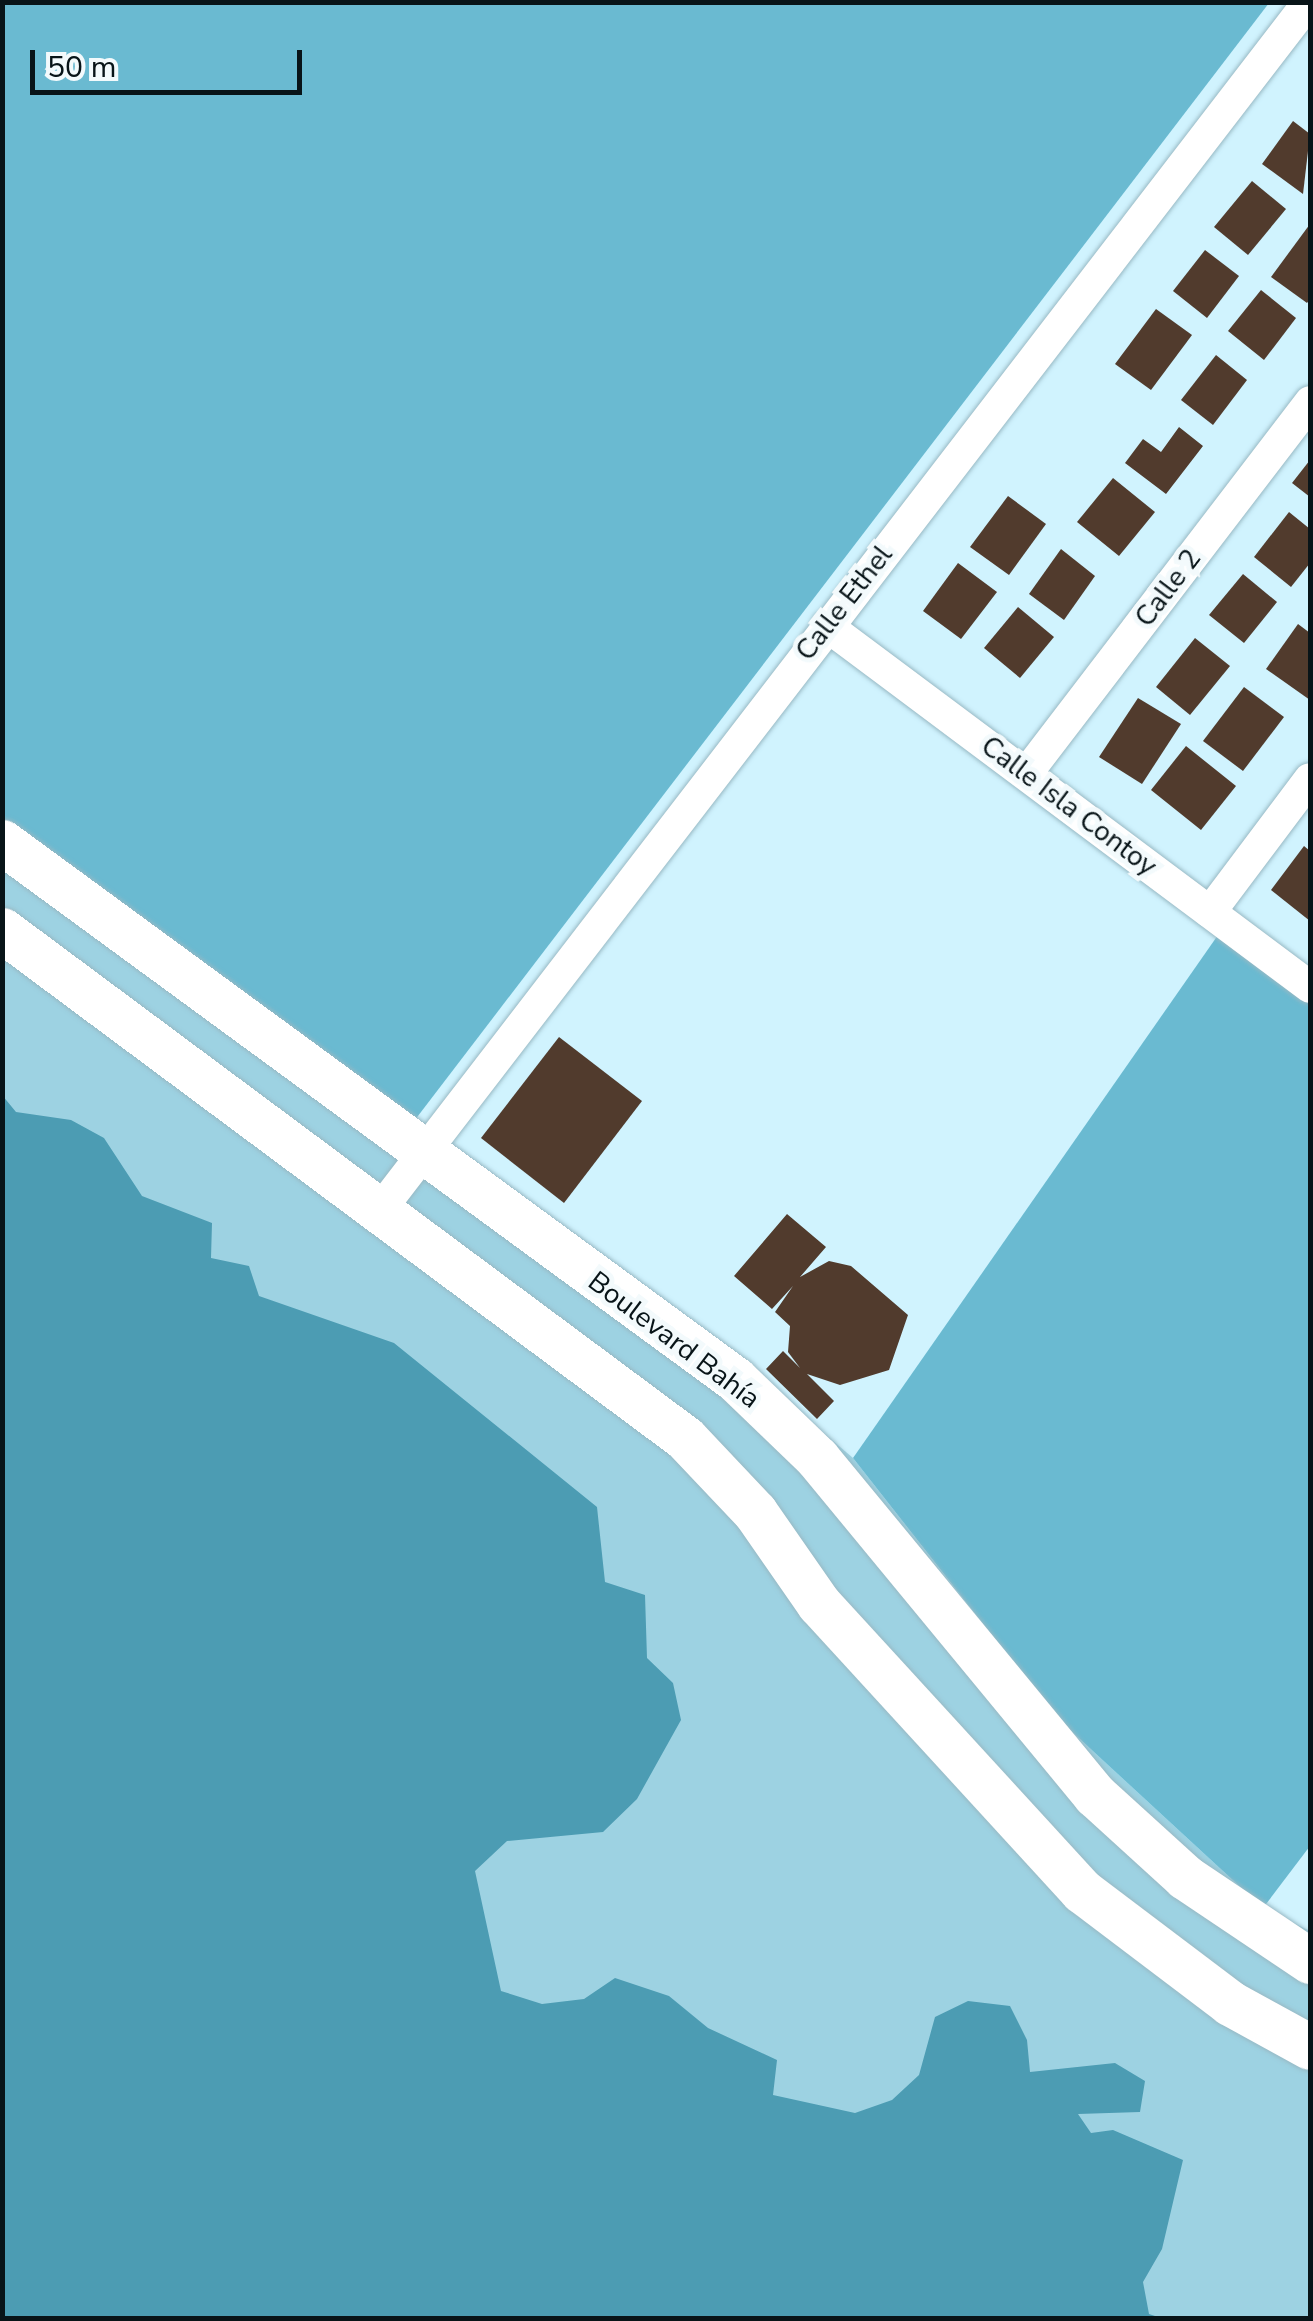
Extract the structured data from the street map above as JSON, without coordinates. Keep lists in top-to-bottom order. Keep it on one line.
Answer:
{"streets":{"main road":["Boulevard Bahía"],"street":["Calle 2","Calle Ethel","Calle Isla Contoy"]},"crossings":[["Calle 2","Calle Isla Contoy"],["Calle Ethel","Calle Isla Contoy"],["Calle Ethel","Boulevard Bahía"]],"scale_bar":"50 m"}
